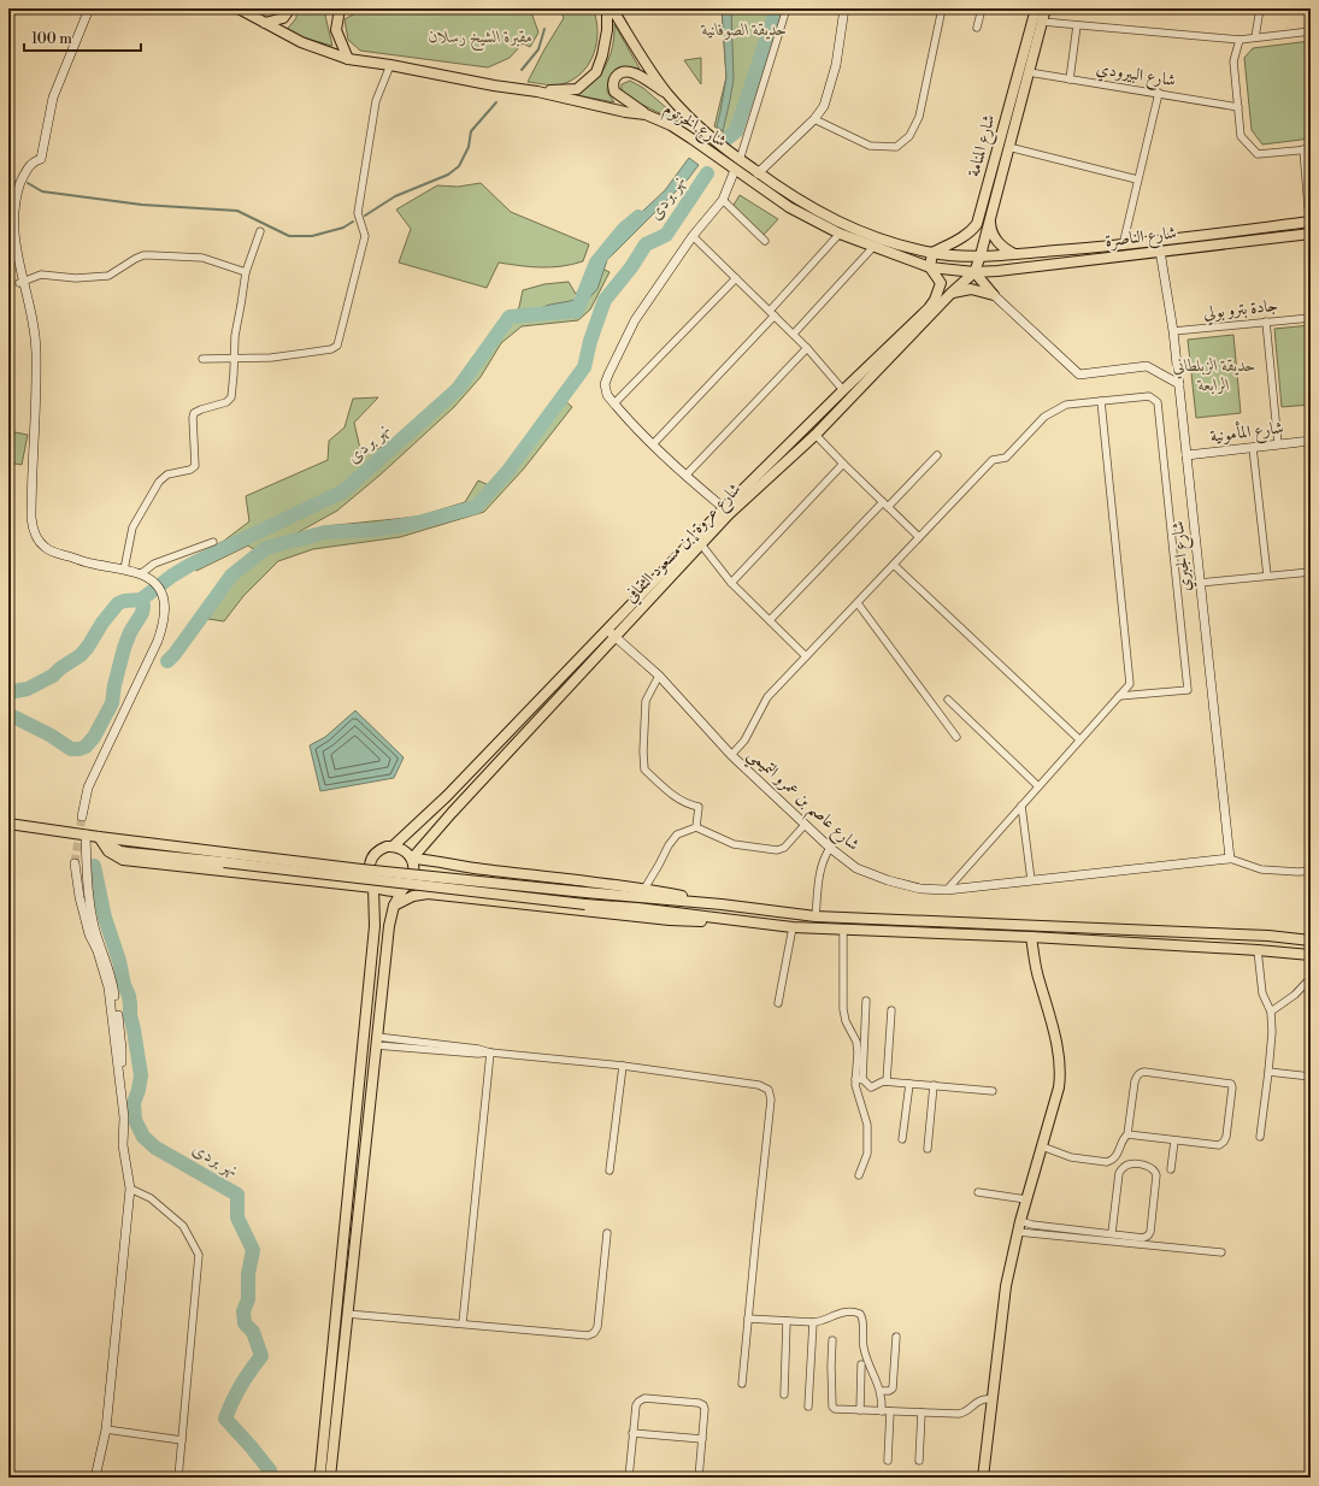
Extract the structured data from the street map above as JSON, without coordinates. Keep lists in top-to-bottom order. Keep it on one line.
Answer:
{"streets":{"main road":["شارع الخرتوم","شارع المنامة","شارع الناصرة","شارع عروة إبن مسعود الثقافي"],"street":["شارع البيرودي","جادة بترو بولي","شارع المأمونية","شارع الجبري","شارع عاصم بن عمرو التميمي"]},"crossings":[["شارع البيرودي","شارع المنامة"],["شارع الخرتوم","شارع الناصرة"],["شارع الخرتوم","شارع عروة إبن مسعود الثقافي"],["شارع المنامة","شارع الناصرة"],["شارع المنامة","شارع عروة إبن مسعود الثقافي"],["شارع الناصرة","شارع عروة إبن مسعود الثقافي"],["شارع الناصرة","شارع الجبري"],["جادة بترو بولي","شارع الجبري"],["شارع المأمونية","شارع الجبري"],["شارع عروة إبن مسعود الثقافي","شارع عاصم بن عمرو التميمي"],["شارع الجبري","شارع عاصم بن عمرو التميمي"]],"water":["نهر بردى"],"parks":["حديقة الصوفانية","مقبرة الشيخ رسلان","حديقة الزبلطاني الرابعة"],"scale_bar":"100 m"}
